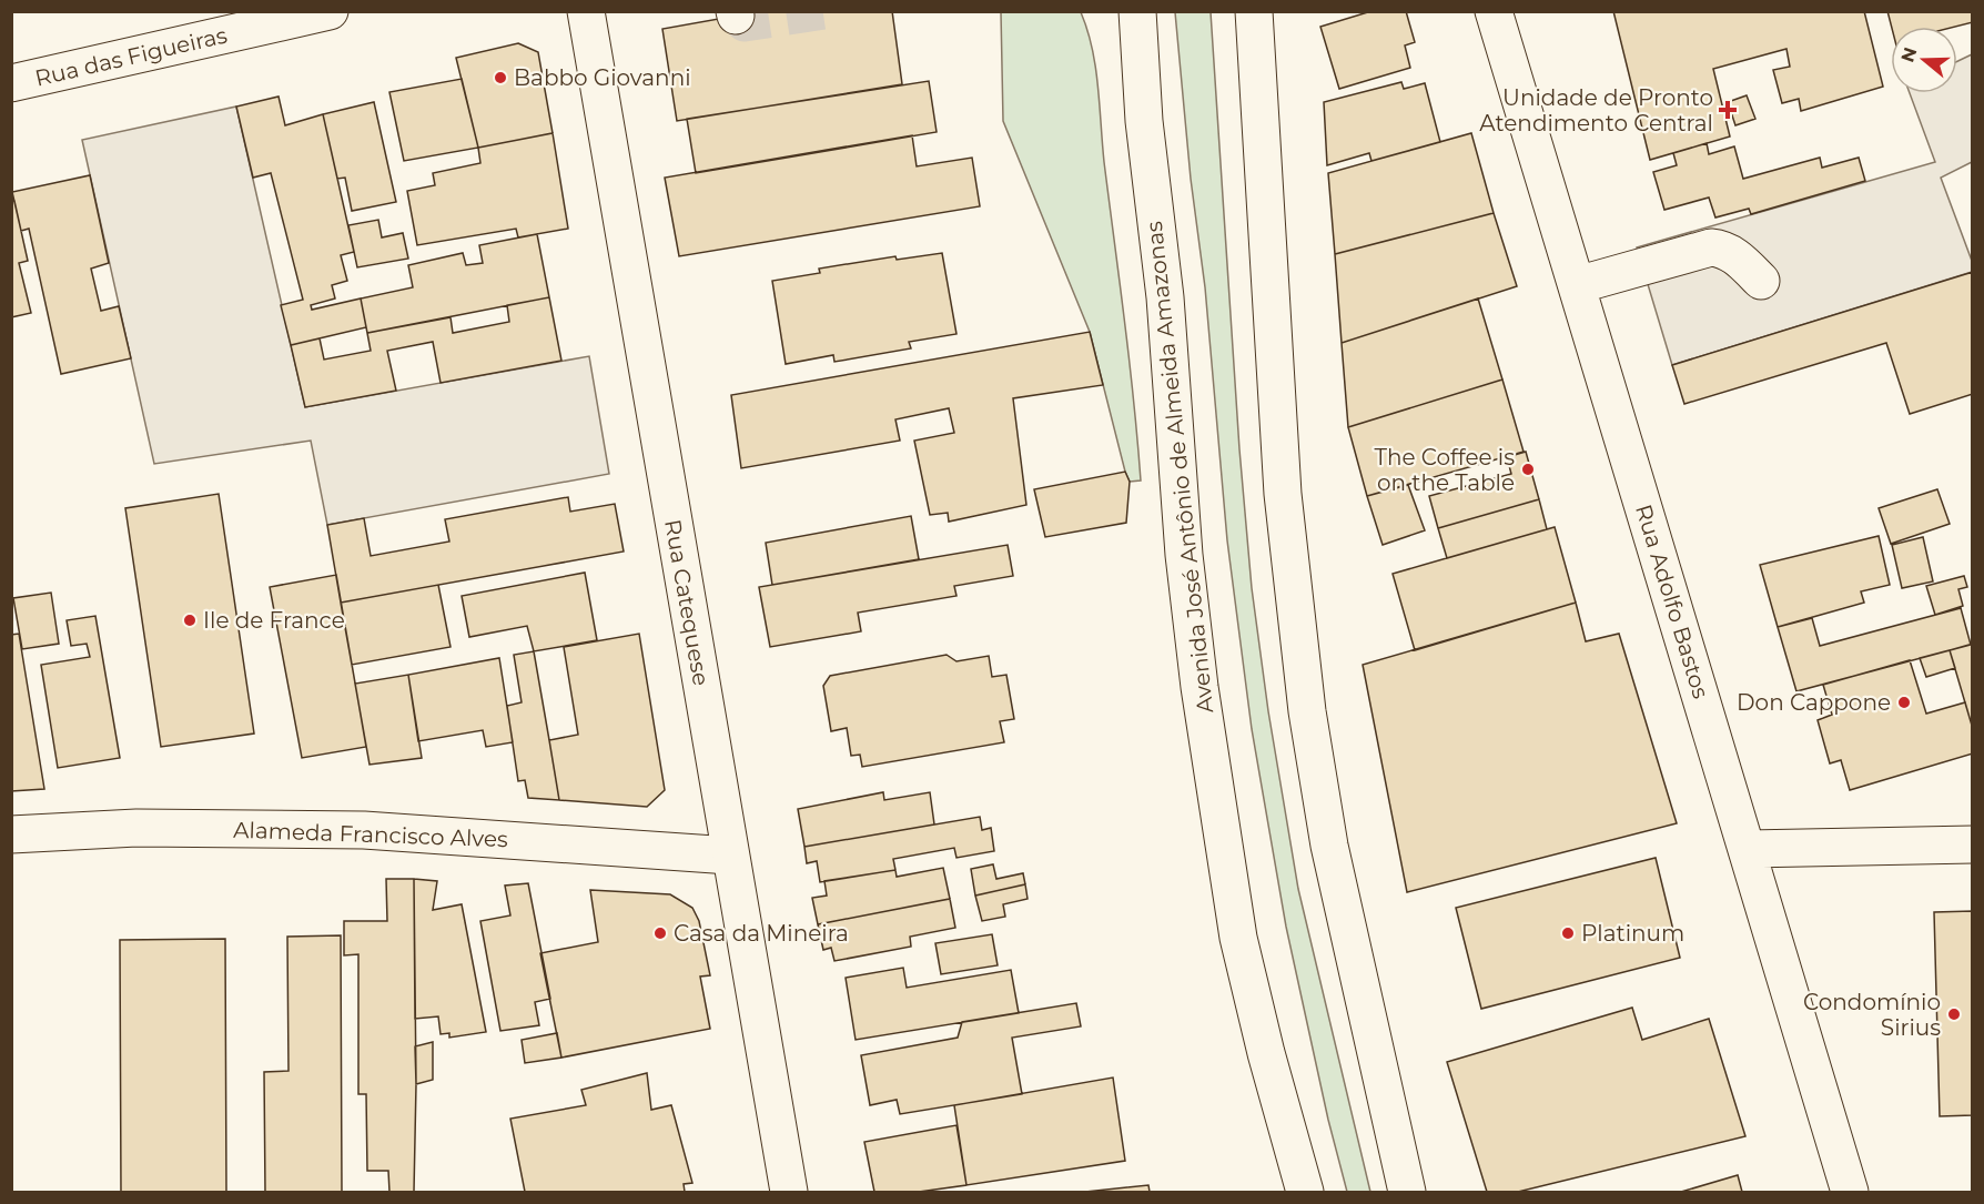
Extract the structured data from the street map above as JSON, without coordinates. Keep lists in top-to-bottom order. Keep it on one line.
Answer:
{"streets":{"main road":["Rua das Figueiras","Avenida José Antônio de Almeida Amazonas","Rua Adolfo Bastos","Rua Catequese","Alameda Francisco Alves"]},"crossings":[["Rua Catequese","Alameda Francisco Alves"]],"places":{"other":["Babbo Giovanni","The Coffee is on the Table","Ile de France","Don Cappone","Casa da Mineira","Platinum","Condomínio Sirius"],"health":["Unidade de Pronto Atendimento Central"]},"north":"left"}
